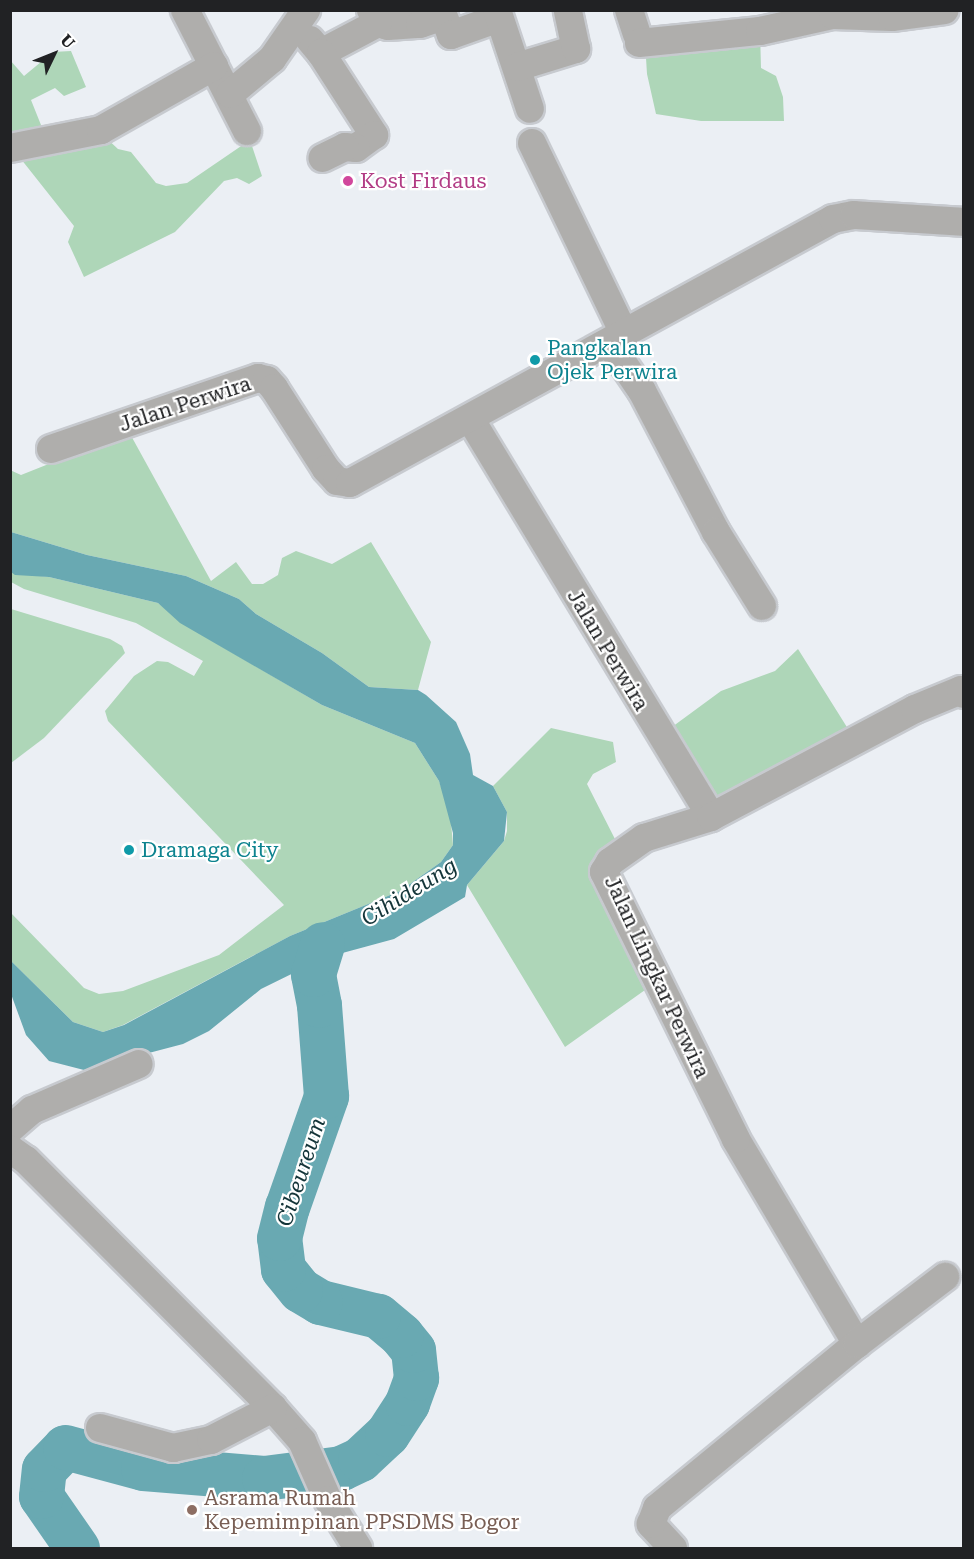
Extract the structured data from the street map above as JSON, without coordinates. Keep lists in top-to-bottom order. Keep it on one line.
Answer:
{"streets":{"street":["Jalan Perwira","Jalan Lingkar Perwira"]},"crossings":[["Jalan Perwira","Jalan Lingkar Perwira"]],"water":["Cihideung","Cibeureum"],"places":["Kost Firdaus","Pangkalan Ojek Perwira","Dramaga City","Asrama Rumah Kepemimpinan PPSDMS Bogor"],"north":"top right"}
